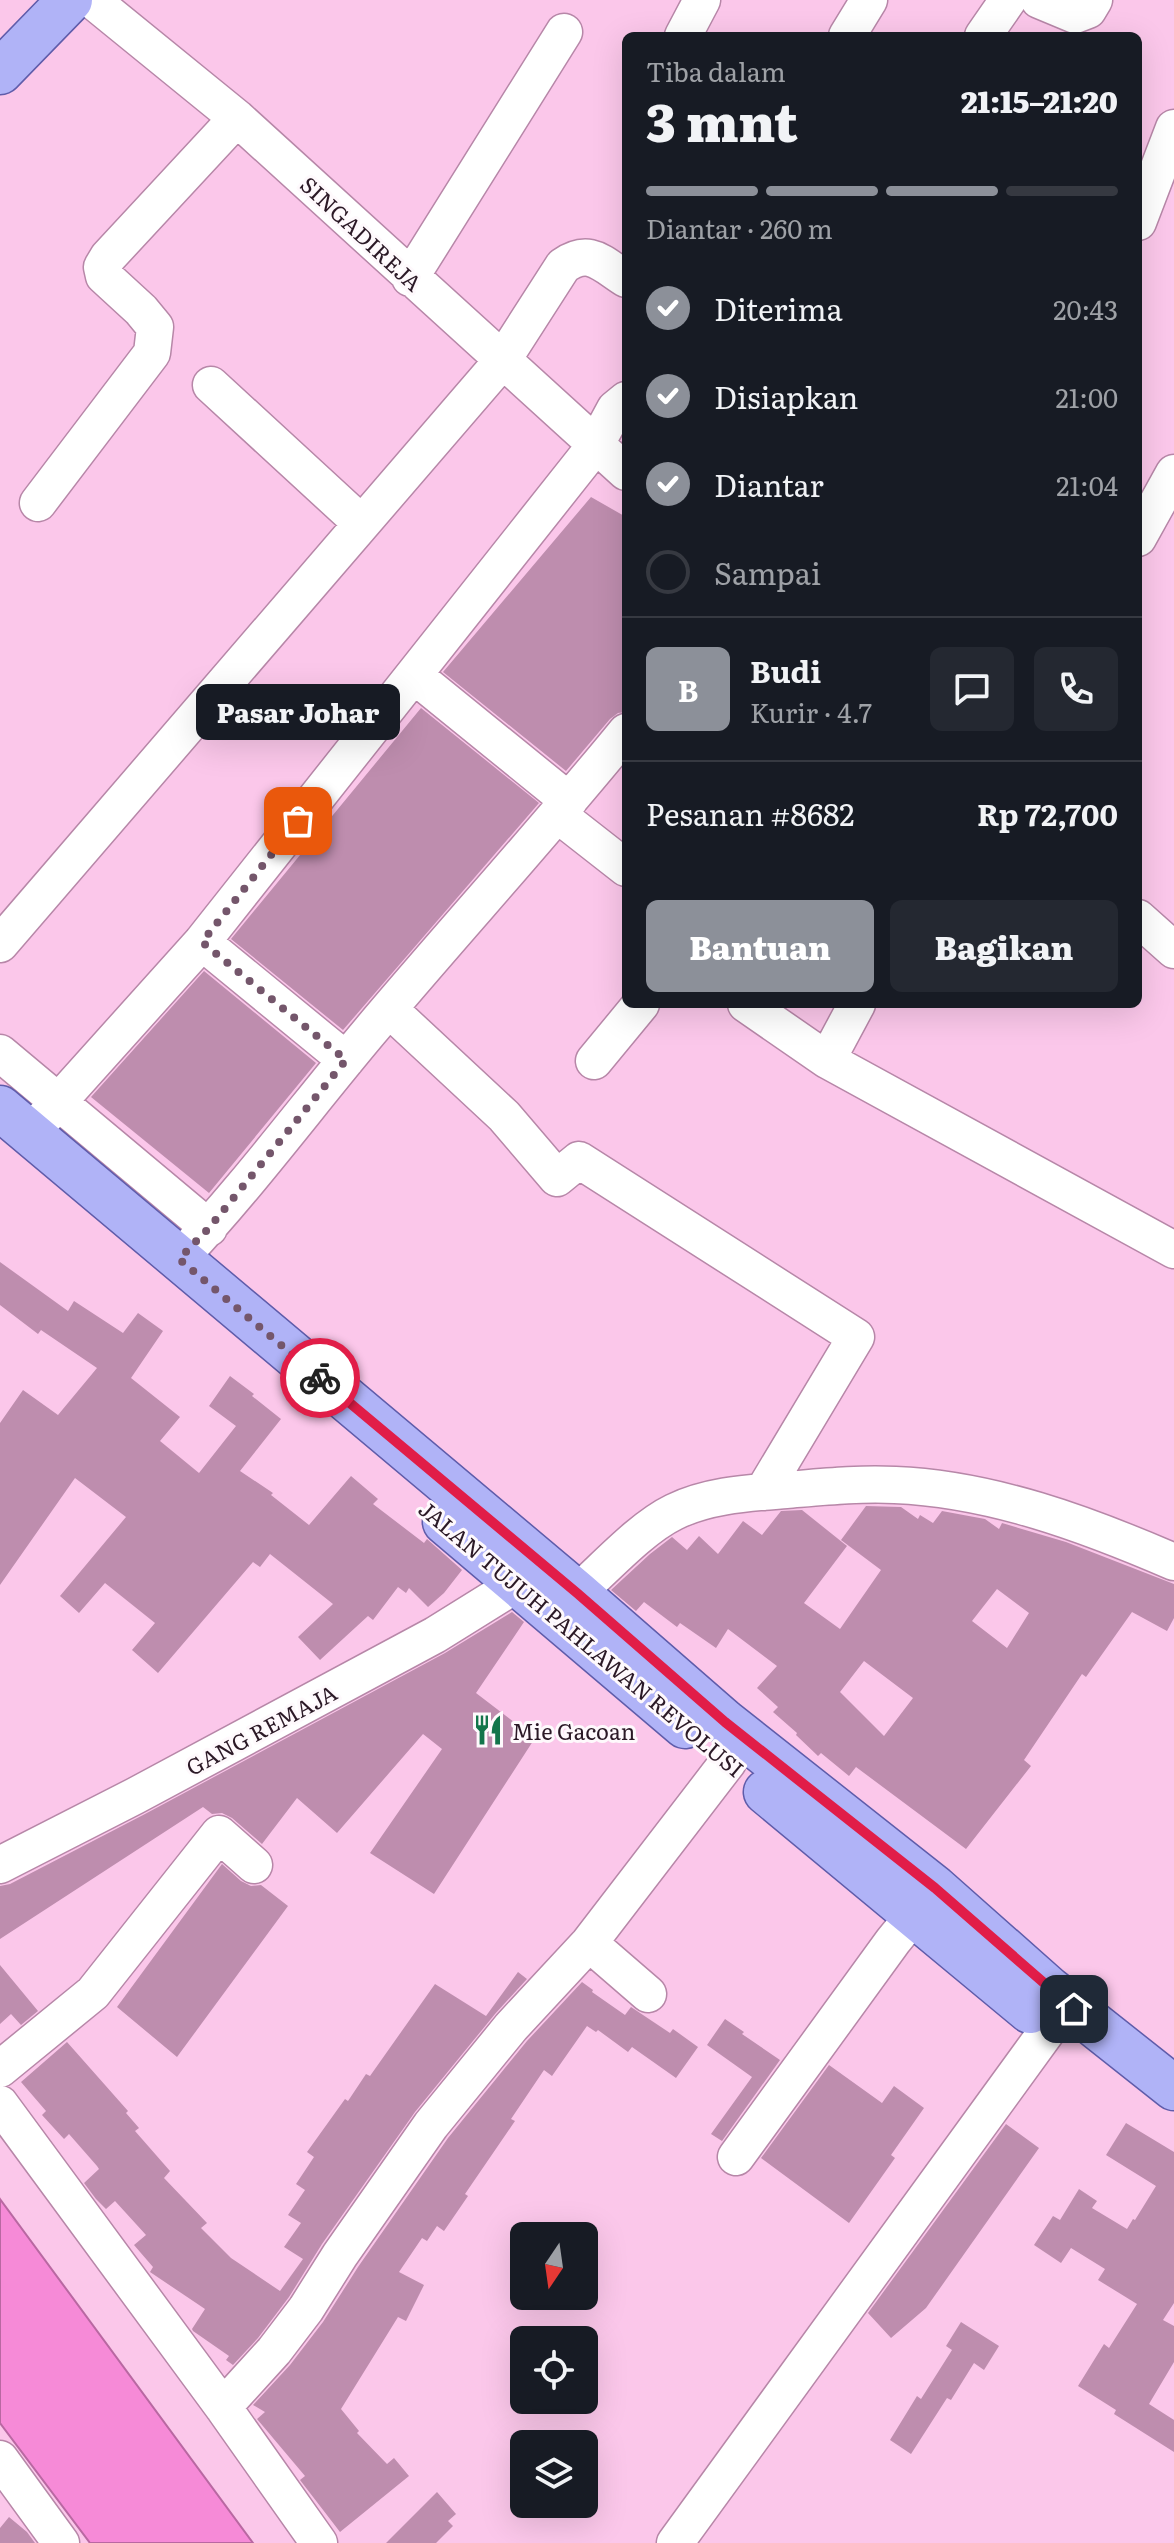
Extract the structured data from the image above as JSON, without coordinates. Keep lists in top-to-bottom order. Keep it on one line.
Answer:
{"streets":{"main road":["JALAN TUJUH PAHLAWAN REVOLUSI"],"street":["SINGADIREJA","GANG REMAJA"]},"crossings":[["JALAN TUJUH PAHLAWAN REVOLUSI","GANG REMAJA"]],"places":{"other":["Pasar Johar"],"restaurant":["Mie Gacoan"]},"north":"bottom","page":{"heading":["3 mnt","Tiba dalam","21:15–21:20"],"panel":["Budi","Kurir · 4.7","Pesanan #8682","Rp 72,700"],"bar":"Diantar · 260 m","list":[["Diterima","20:43"],["Disiapkan","21:00"],["Diantar","21:04"],"Sampai"],"round":"B","bubble":"Pasar Johar","buttons":["Bantuan","Bagikan"]}}
